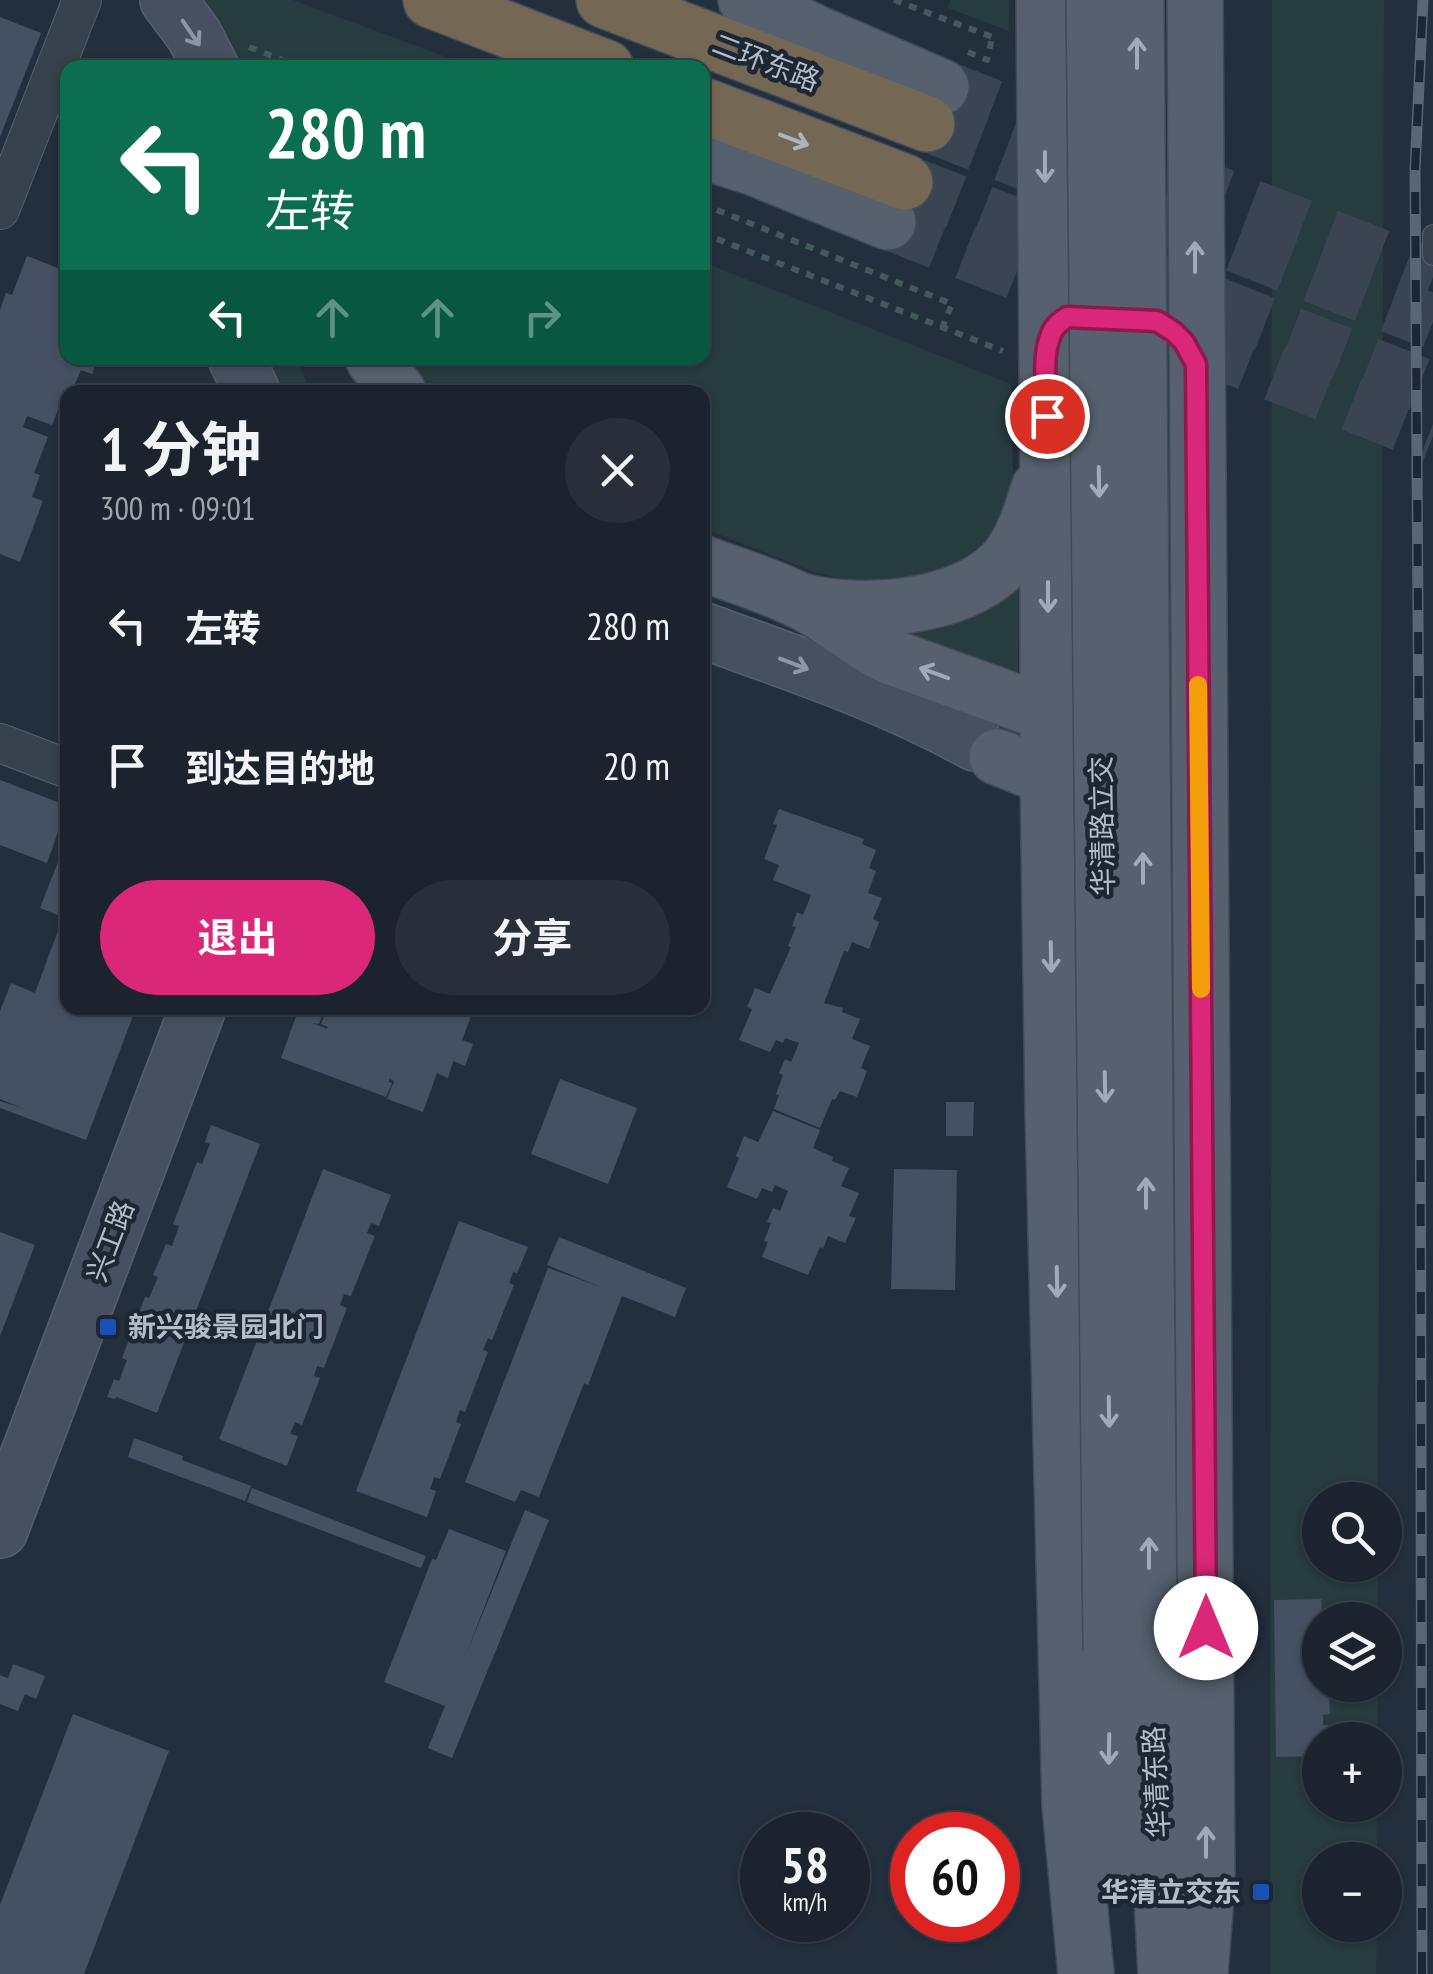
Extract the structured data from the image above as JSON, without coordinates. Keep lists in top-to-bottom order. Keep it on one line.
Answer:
{"streets":{"highway":["二环东路"],"main road":["华清路立交","华清东路"],"street":["兴工路"]},"crossings":[["华清路立交","华清东路"]],"places":{"transit":["新兴骏景园北门","华清立交东"]},"page":{"turn":["280 m","左转"],"heading":["1 分钟","300 m · 09:01"],"list":[{"name":"左转","value":"280 m"},{"name":"到达目的地","value":"20 m"}],"buttons":["退出","分享"],"map_buttons":["+","−"],"speed":"58 km/h","limit":"60"}}
